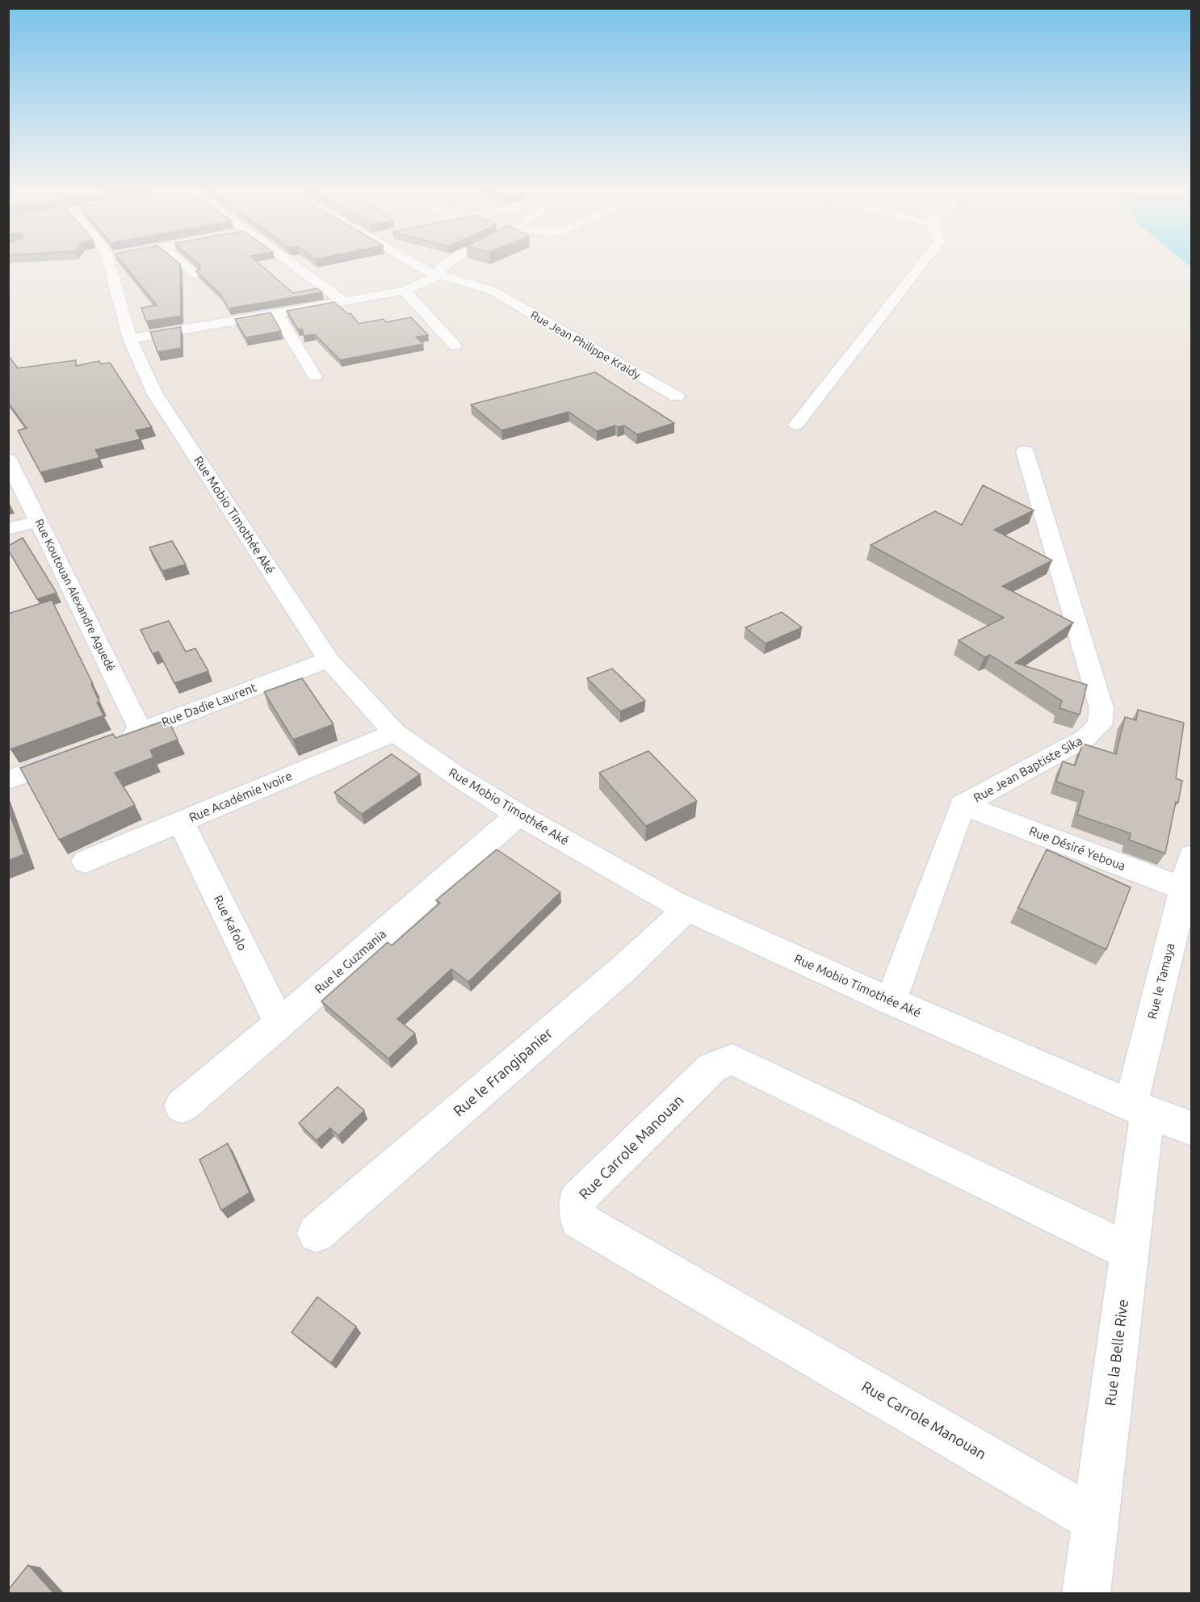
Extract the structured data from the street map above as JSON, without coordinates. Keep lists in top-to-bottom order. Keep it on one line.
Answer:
{"streets":{"street":["Rue Jean Philippe Kraidy","Rue Mobio Timothée Aké","Rue Koutouan Alexandre Aguedé","Rue Dadie Laurent","Rue Jean Baptiste Sika","Rue Académie Ivoire","Rue Désiré Yeboua","Rue Kafolo","Rue le Guzmania","Rue le Tamaya","Rue le Frangipanier","Rue Carrole Manouan","Rue la Belle Rive"]},"crossings":[["Rue Mobio Timothée Aké","Rue Dadie Laurent"],["Rue Mobio Timothée Aké","Rue Jean Baptiste Sika"],["Rue Mobio Timothée Aké","Rue Académie Ivoire"],["Rue Mobio Timothée Aké","Rue le Guzmania"],["Rue Mobio Timothée Aké","Rue le Tamaya"],["Rue Mobio Timothée Aké","Rue le Frangipanier"],["Rue Mobio Timothée Aké","Rue la Belle Rive"],["Rue Koutouan Alexandre Aguedé","Rue Dadie Laurent"],["Rue Jean Baptiste Sika","Rue Désiré Yeboua"],["Rue Académie Ivoire","Rue Kafolo"],["Rue Désiré Yeboua","Rue le Tamaya"],["Rue Kafolo","Rue le Guzmania"],["Rue le Tamaya","Rue la Belle Rive"],["Rue Carrole Manouan","Rue la Belle Rive"]]}
